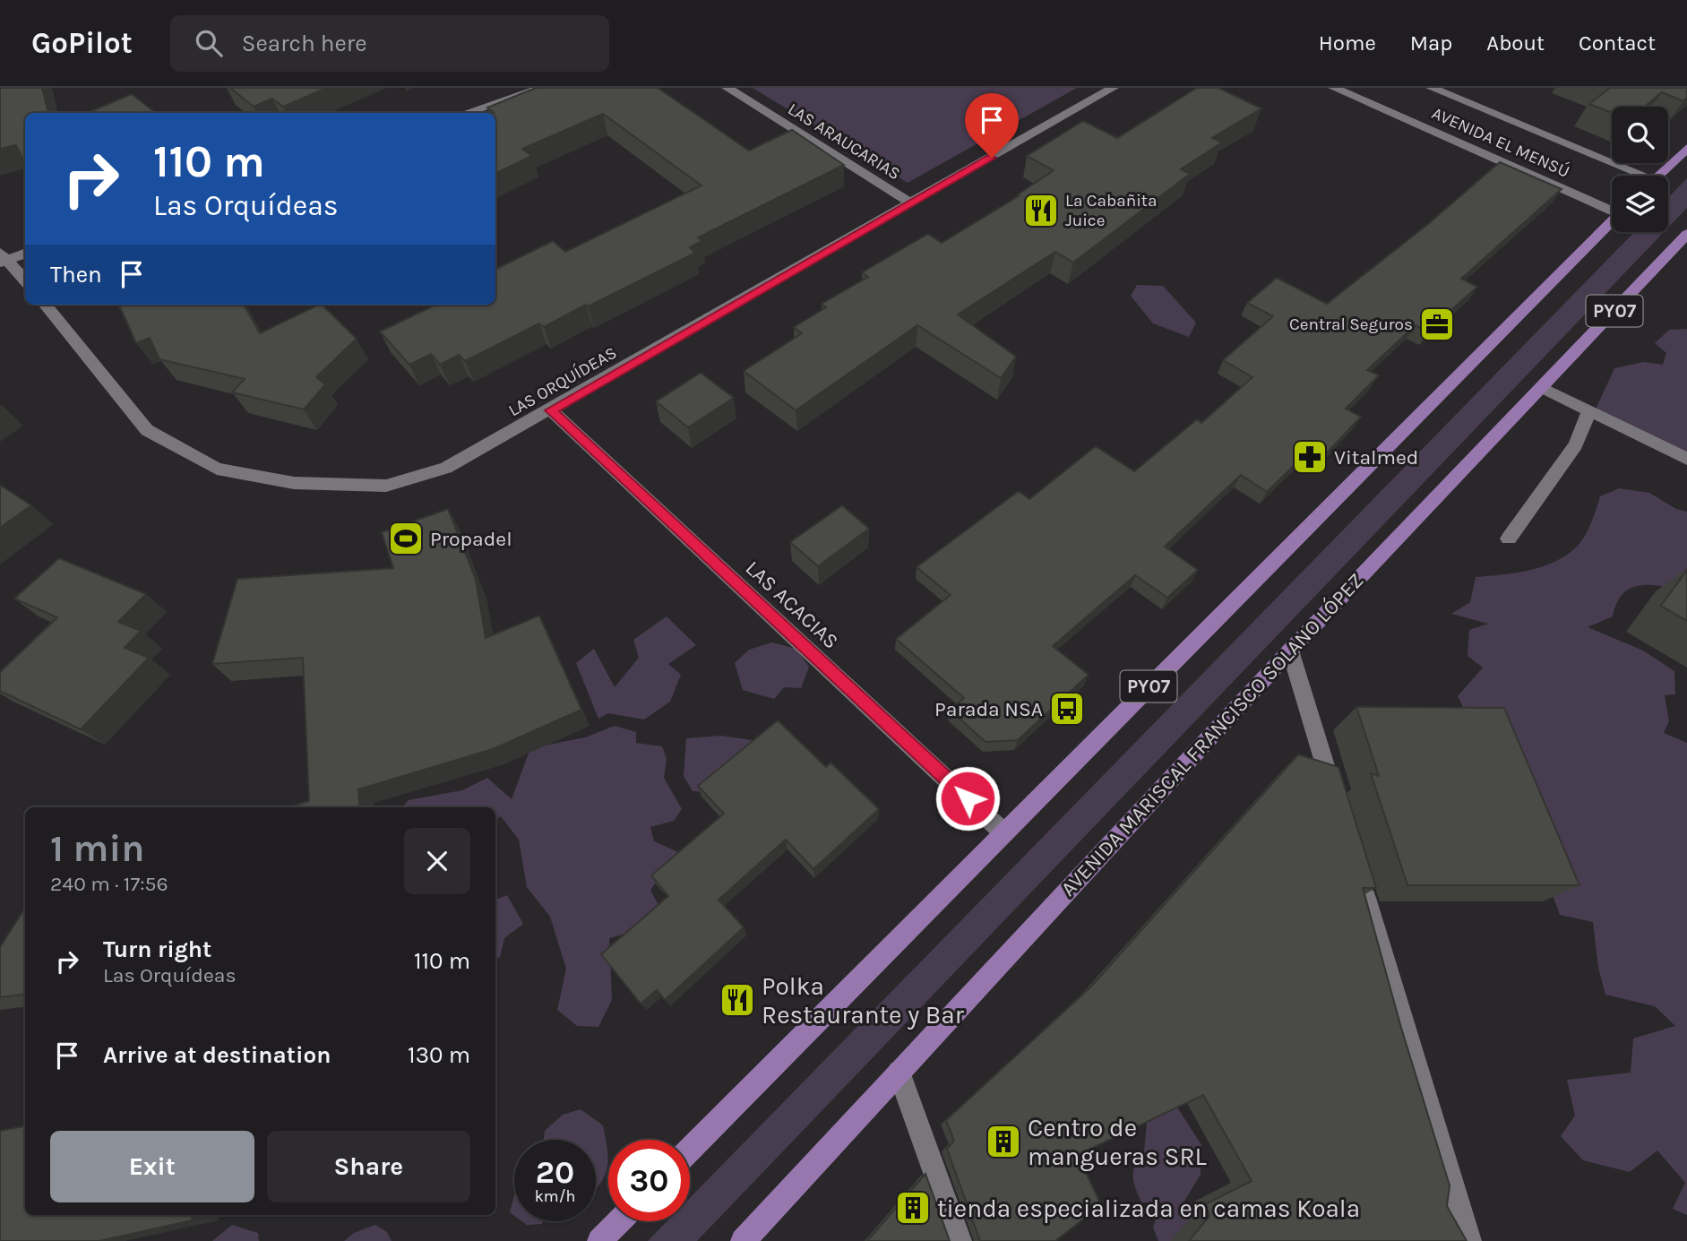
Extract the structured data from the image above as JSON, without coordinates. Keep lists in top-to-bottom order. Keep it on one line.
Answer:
{"streets":{"main road":["PY07","AVENIDA MARISCAL FRANCISCO SOLANO LÓPEZ"],"street":["LAS ARAUCARIAS","AVENIDA EL MENSÚ","LAS ORQUÍDEAS","LAS ACACIAS"]},"crossings":[["LAS ARAUCARIAS","LAS ORQUÍDEAS"],["PY07","LAS ACACIAS"],["LAS ORQUÍDEAS","LAS ACACIAS"]],"places":{"restaurant":["La Cabañita Juice","Polka Restaurante y Bar"],"office":["Central Seguros"],"pharmacy":["Vitalmed"],"sports":["Propadel"],"bus stop":["Parada NSA"],"building":["Centro de mangueras SRL","tienda especializada en camas Koala"]},"page":{"header":"GoPilot","search":"Search here","nav":["Home","Map","About","Contact"],"turn":["110 m","Las Orquídeas"],"then":"Then","heading":["1 min","240 m · 17:56"],"list":[{"name":"Turn right","note":"Las Orquídeas","value":"110 m"},{"name":"Arrive at destination","value":"130 m"}],"buttons":["Exit","Share"],"speed":"20 km/h","limit":"30"}}
